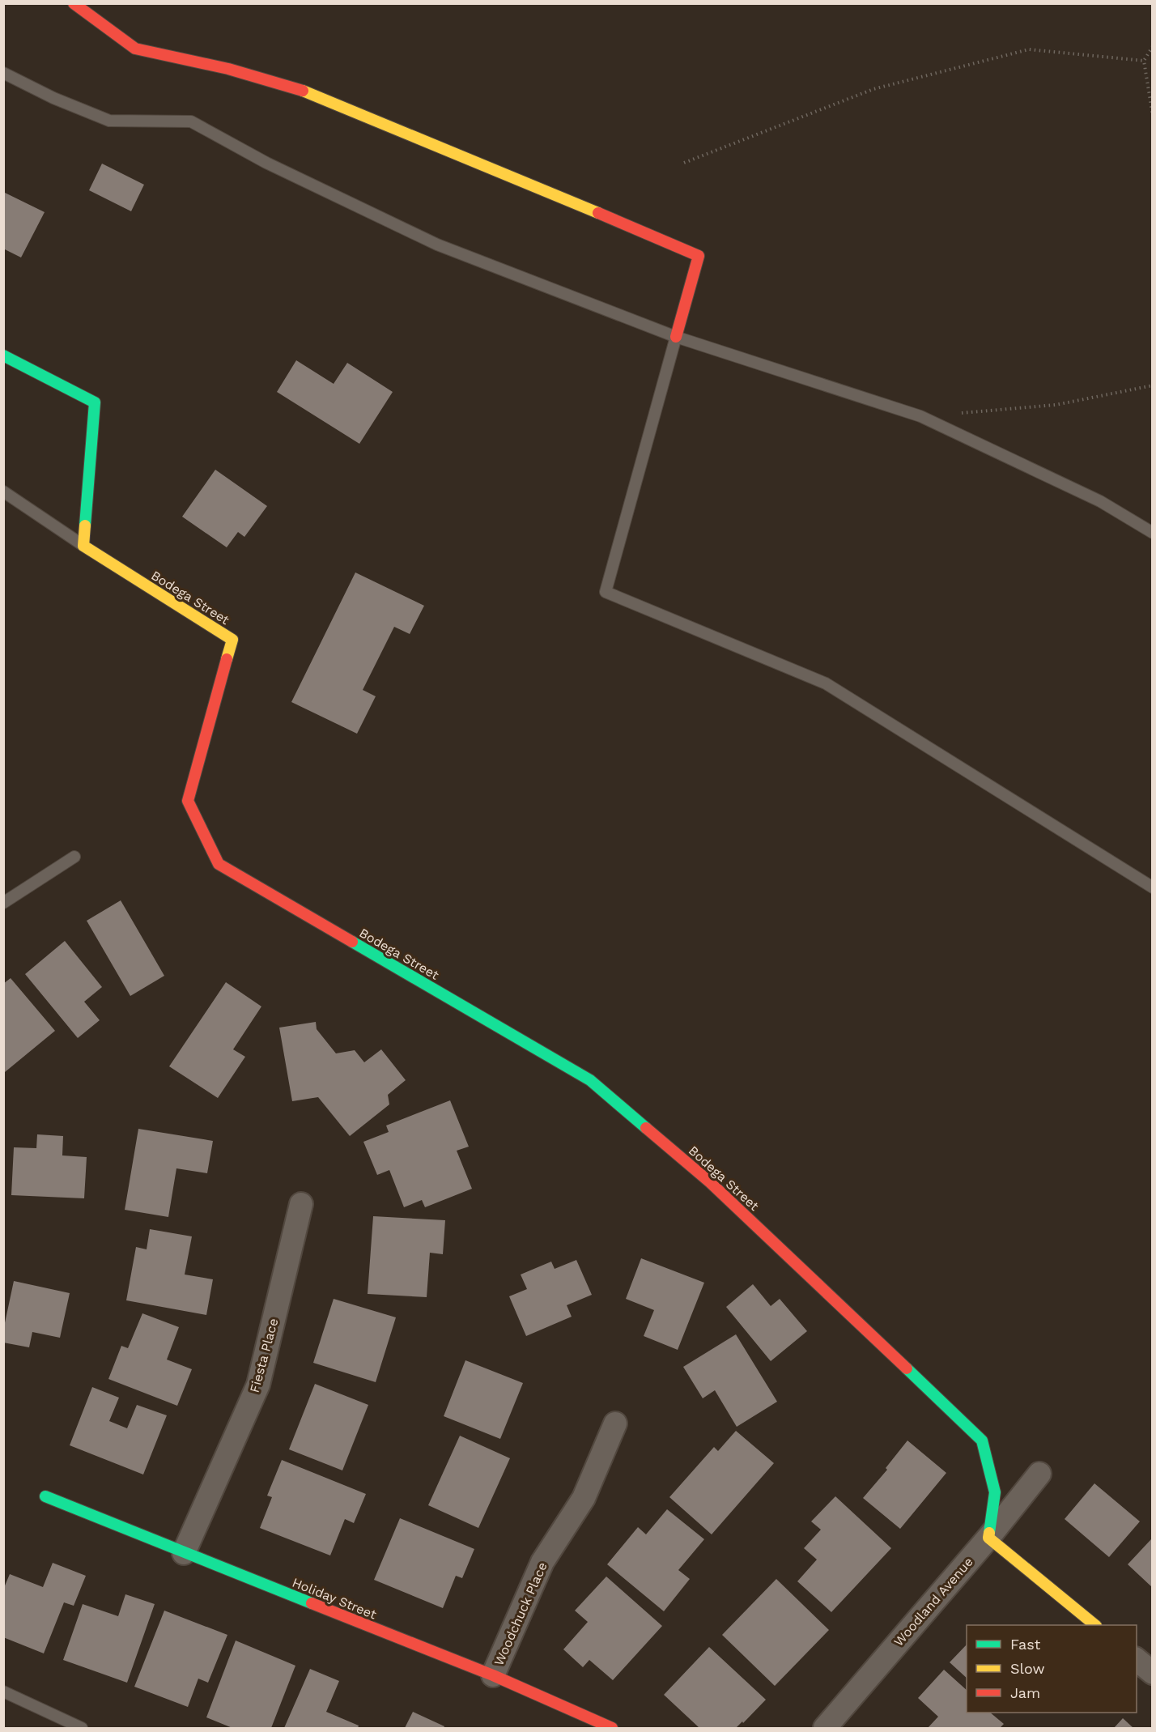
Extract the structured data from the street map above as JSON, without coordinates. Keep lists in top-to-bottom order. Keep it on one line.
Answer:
{"streets":{"street":["Bodega Street","Fiesta Place","Holiday Street","Woodland Avenue","Woodchuck Place"]},"crossings":[["Bodega Street","Woodland Avenue"],["Fiesta Place","Holiday Street"],["Holiday Street","Woodchuck Place"]],"legend":["Fast","Slow","Jam"]}
